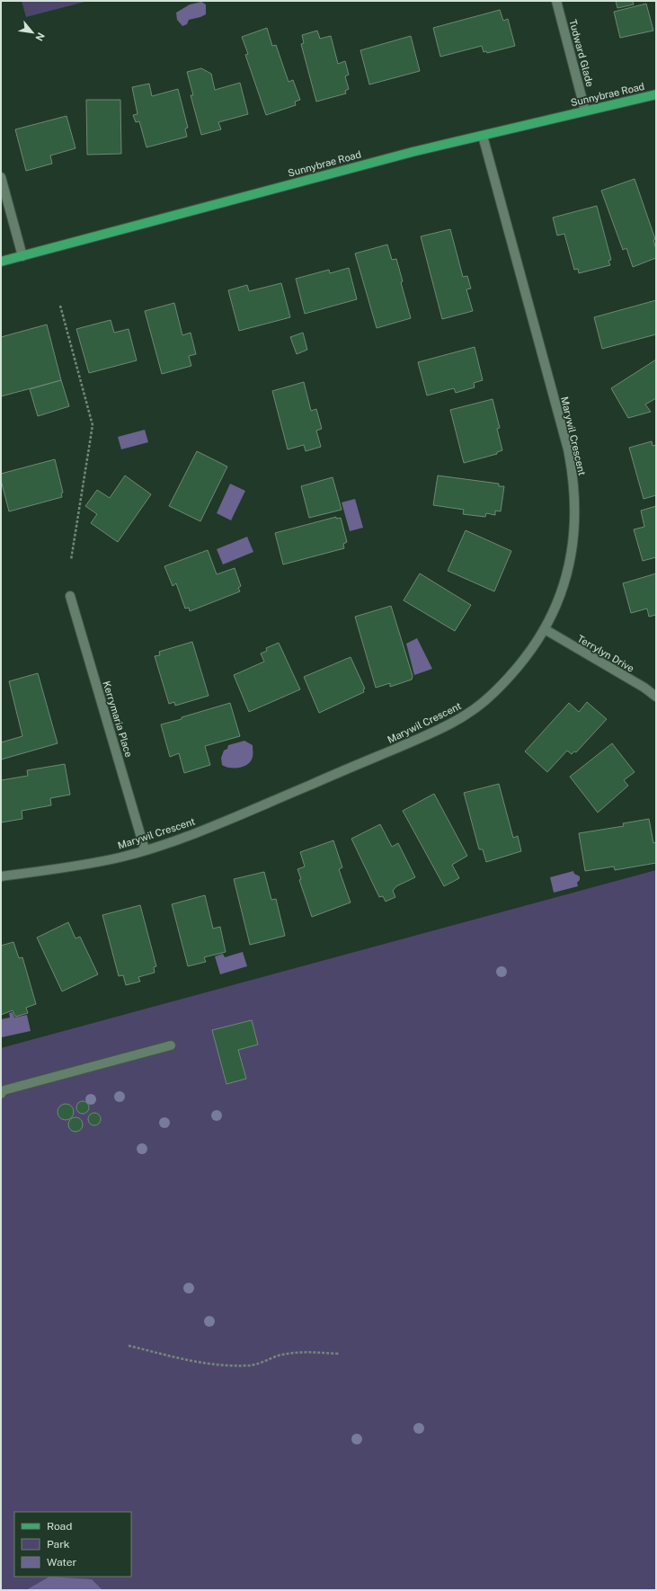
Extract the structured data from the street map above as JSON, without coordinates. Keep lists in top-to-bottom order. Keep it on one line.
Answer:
{"streets":{"main road":["Sunnybrae Road"],"street":["Tudward Glade","Marywil Crescent","Terrylyn Drive","Kerrymaria Place"]},"crossings":[["Tudward Glade","Sunnybrae Road"],["Sunnybrae Road","Marywil Crescent"],["Marywil Crescent","Terrylyn Drive"],["Marywil Crescent","Kerrymaria Place"]],"legend":["Road","Park","Water"],"north":"bottom right"}
